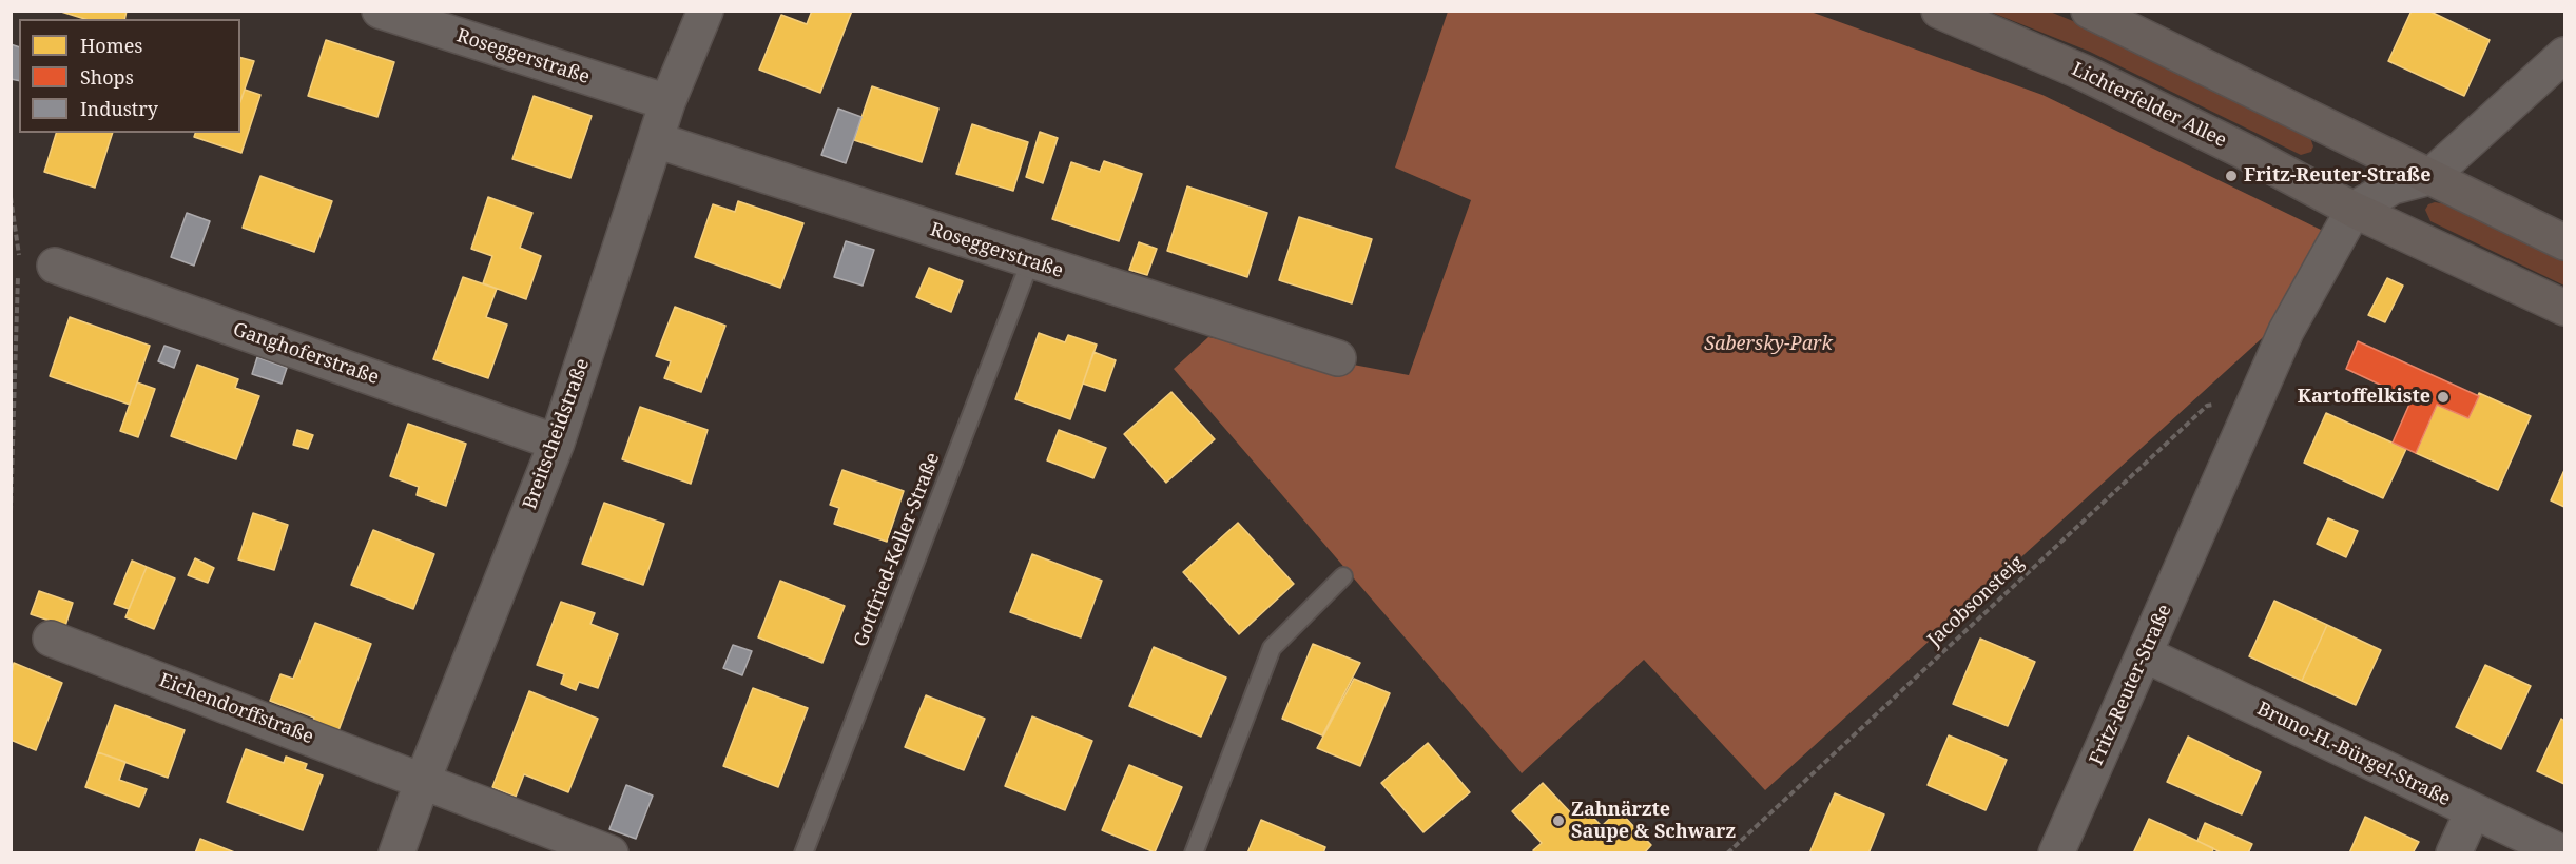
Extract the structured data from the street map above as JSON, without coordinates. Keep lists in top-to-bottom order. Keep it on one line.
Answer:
{"streets":{"main road":["Lichterfelder Allee"],"street":["Roseggerstraße","Ganghoferstraße","Breitscheidstraße","Fritz-Reuter-Straße","Eichendorffstraße","Bruno-H.-Bürgel-Straße"],"lane":["Gottfried-Keller-Straße"],"path":["Jacobsonsteig"]},"crossings":[["Roseggerstraße","Breitscheidstraße"],["Roseggerstraße","Gottfried-Keller-Straße"],["Lichterfelder Allee","Fritz-Reuter-Straße"],["Ganghoferstraße","Breitscheidstraße"],["Breitscheidstraße","Eichendorffstraße"],["Jacobsonsteig","Fritz-Reuter-Straße"],["Fritz-Reuter-Straße","Bruno-H.-Bürgel-Straße"]],"parks":["Sabersky-Park"],"places":["Fritz-Reuter-Straße","Kartoffelkiste","Zahnärzte Saupe & Schwarz"],"legend":["Homes","Shops","Industry"]}
